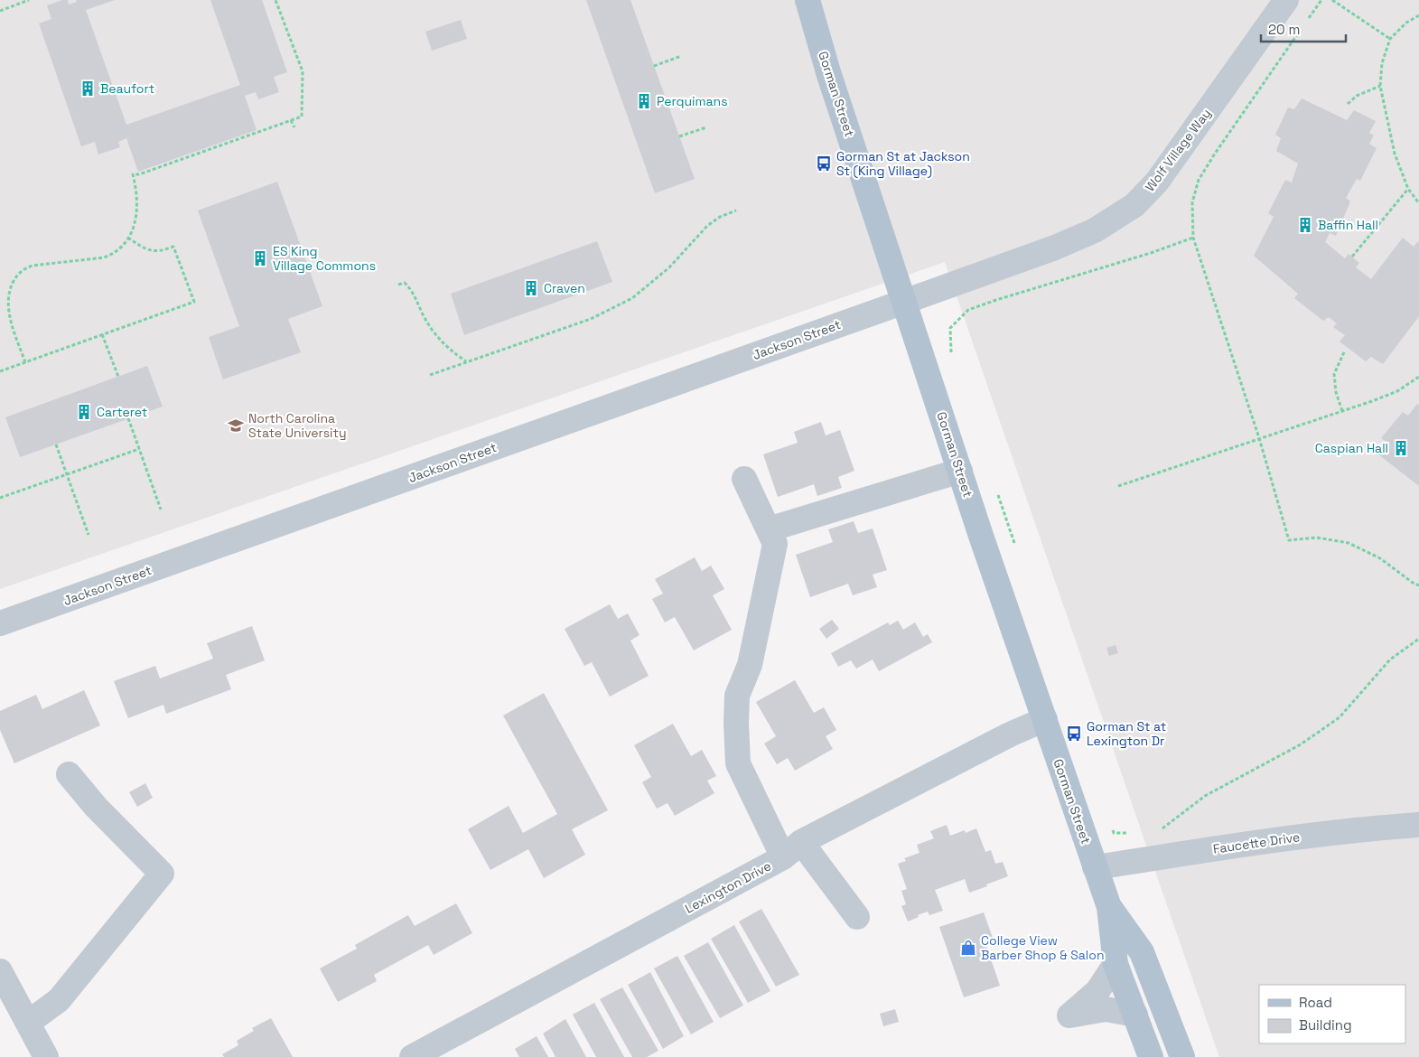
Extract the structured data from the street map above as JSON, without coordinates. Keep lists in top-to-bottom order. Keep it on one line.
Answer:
{"streets":{"main road":["Gorman Street"],"street":["Wolf Village Way","Jackson Street","Faucette Drive","Lexington Drive"]},"crossings":[["Gorman Street","Wolf Village Way"],["Gorman Street","Jackson Street"],["Gorman Street","Faucette Drive"],["Gorman Street","Lexington Drive"],["Wolf Village Way","Jackson Street"]],"places":{"building":["Beaufort","Perquimans","Baffin Hall","ES King Village Commons","Craven","Carteret","Caspian Hall"],"bus stop":["Gorman St at Jackson St (King Village)","Gorman St at Lexington Dr"],"school or university":["North Carolina State University"],"shop":["College View Barber Shop & Salon"]},"legend":["Road","Building"],"scale_bar":"20 m"}
